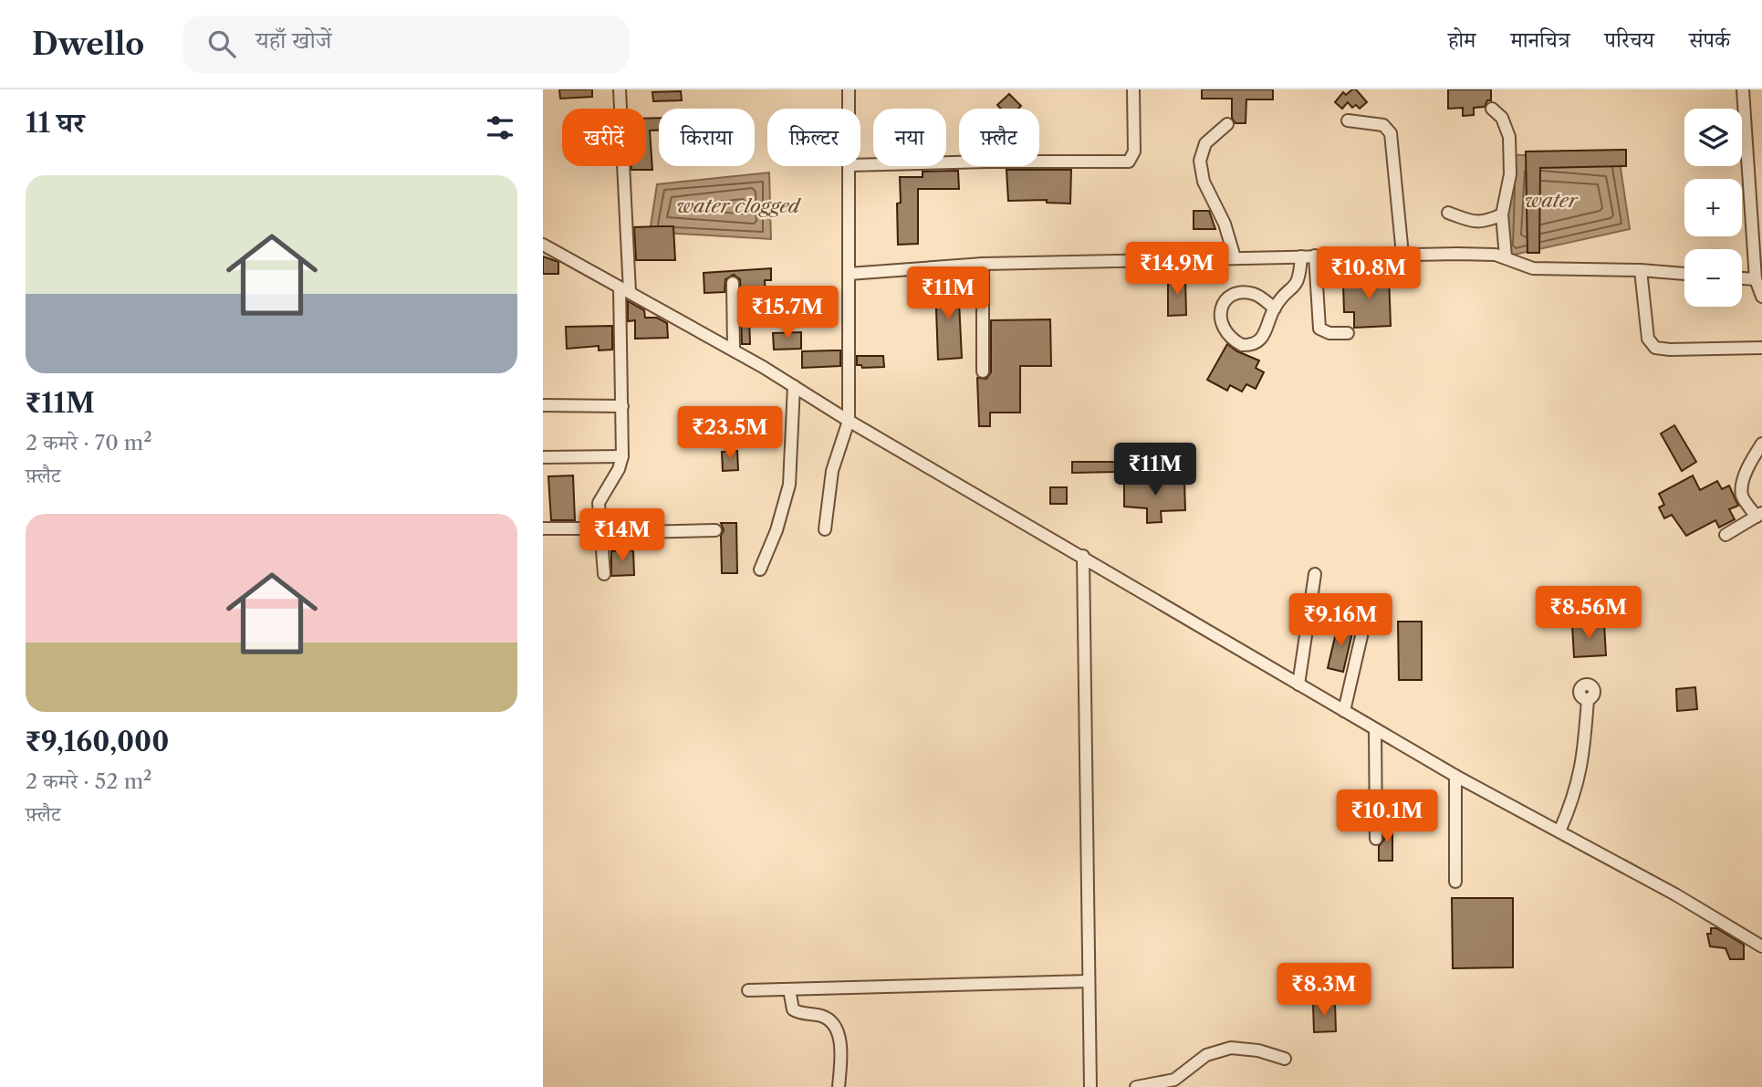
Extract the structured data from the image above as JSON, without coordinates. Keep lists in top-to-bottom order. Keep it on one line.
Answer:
{"water":["water","water clogged"],"page":{"header":"Dwello","search":"यहाँ खोजें","nav":["होम","मानचित्र","परिचय","संपर्क"],"heading":"11 घर","map_buttons":["+","−"],"chip":["खरीदें","किराया","फ़िल्टर","नया","फ़्लैट"],"list":[{"name":"₹11M","note":"2 कमरे · 70 m² · फ़्लैट"},{"name":"₹9,160,000","note":"2 कमरे · 52 m² · फ़्लैट"}],"price":["₹14.9M","₹10.8M","₹11M","₹15.7M","₹23.5M","₹11M","₹14M","₹8.56M","₹9.16M","₹10.1M","₹8.3M"]}}
